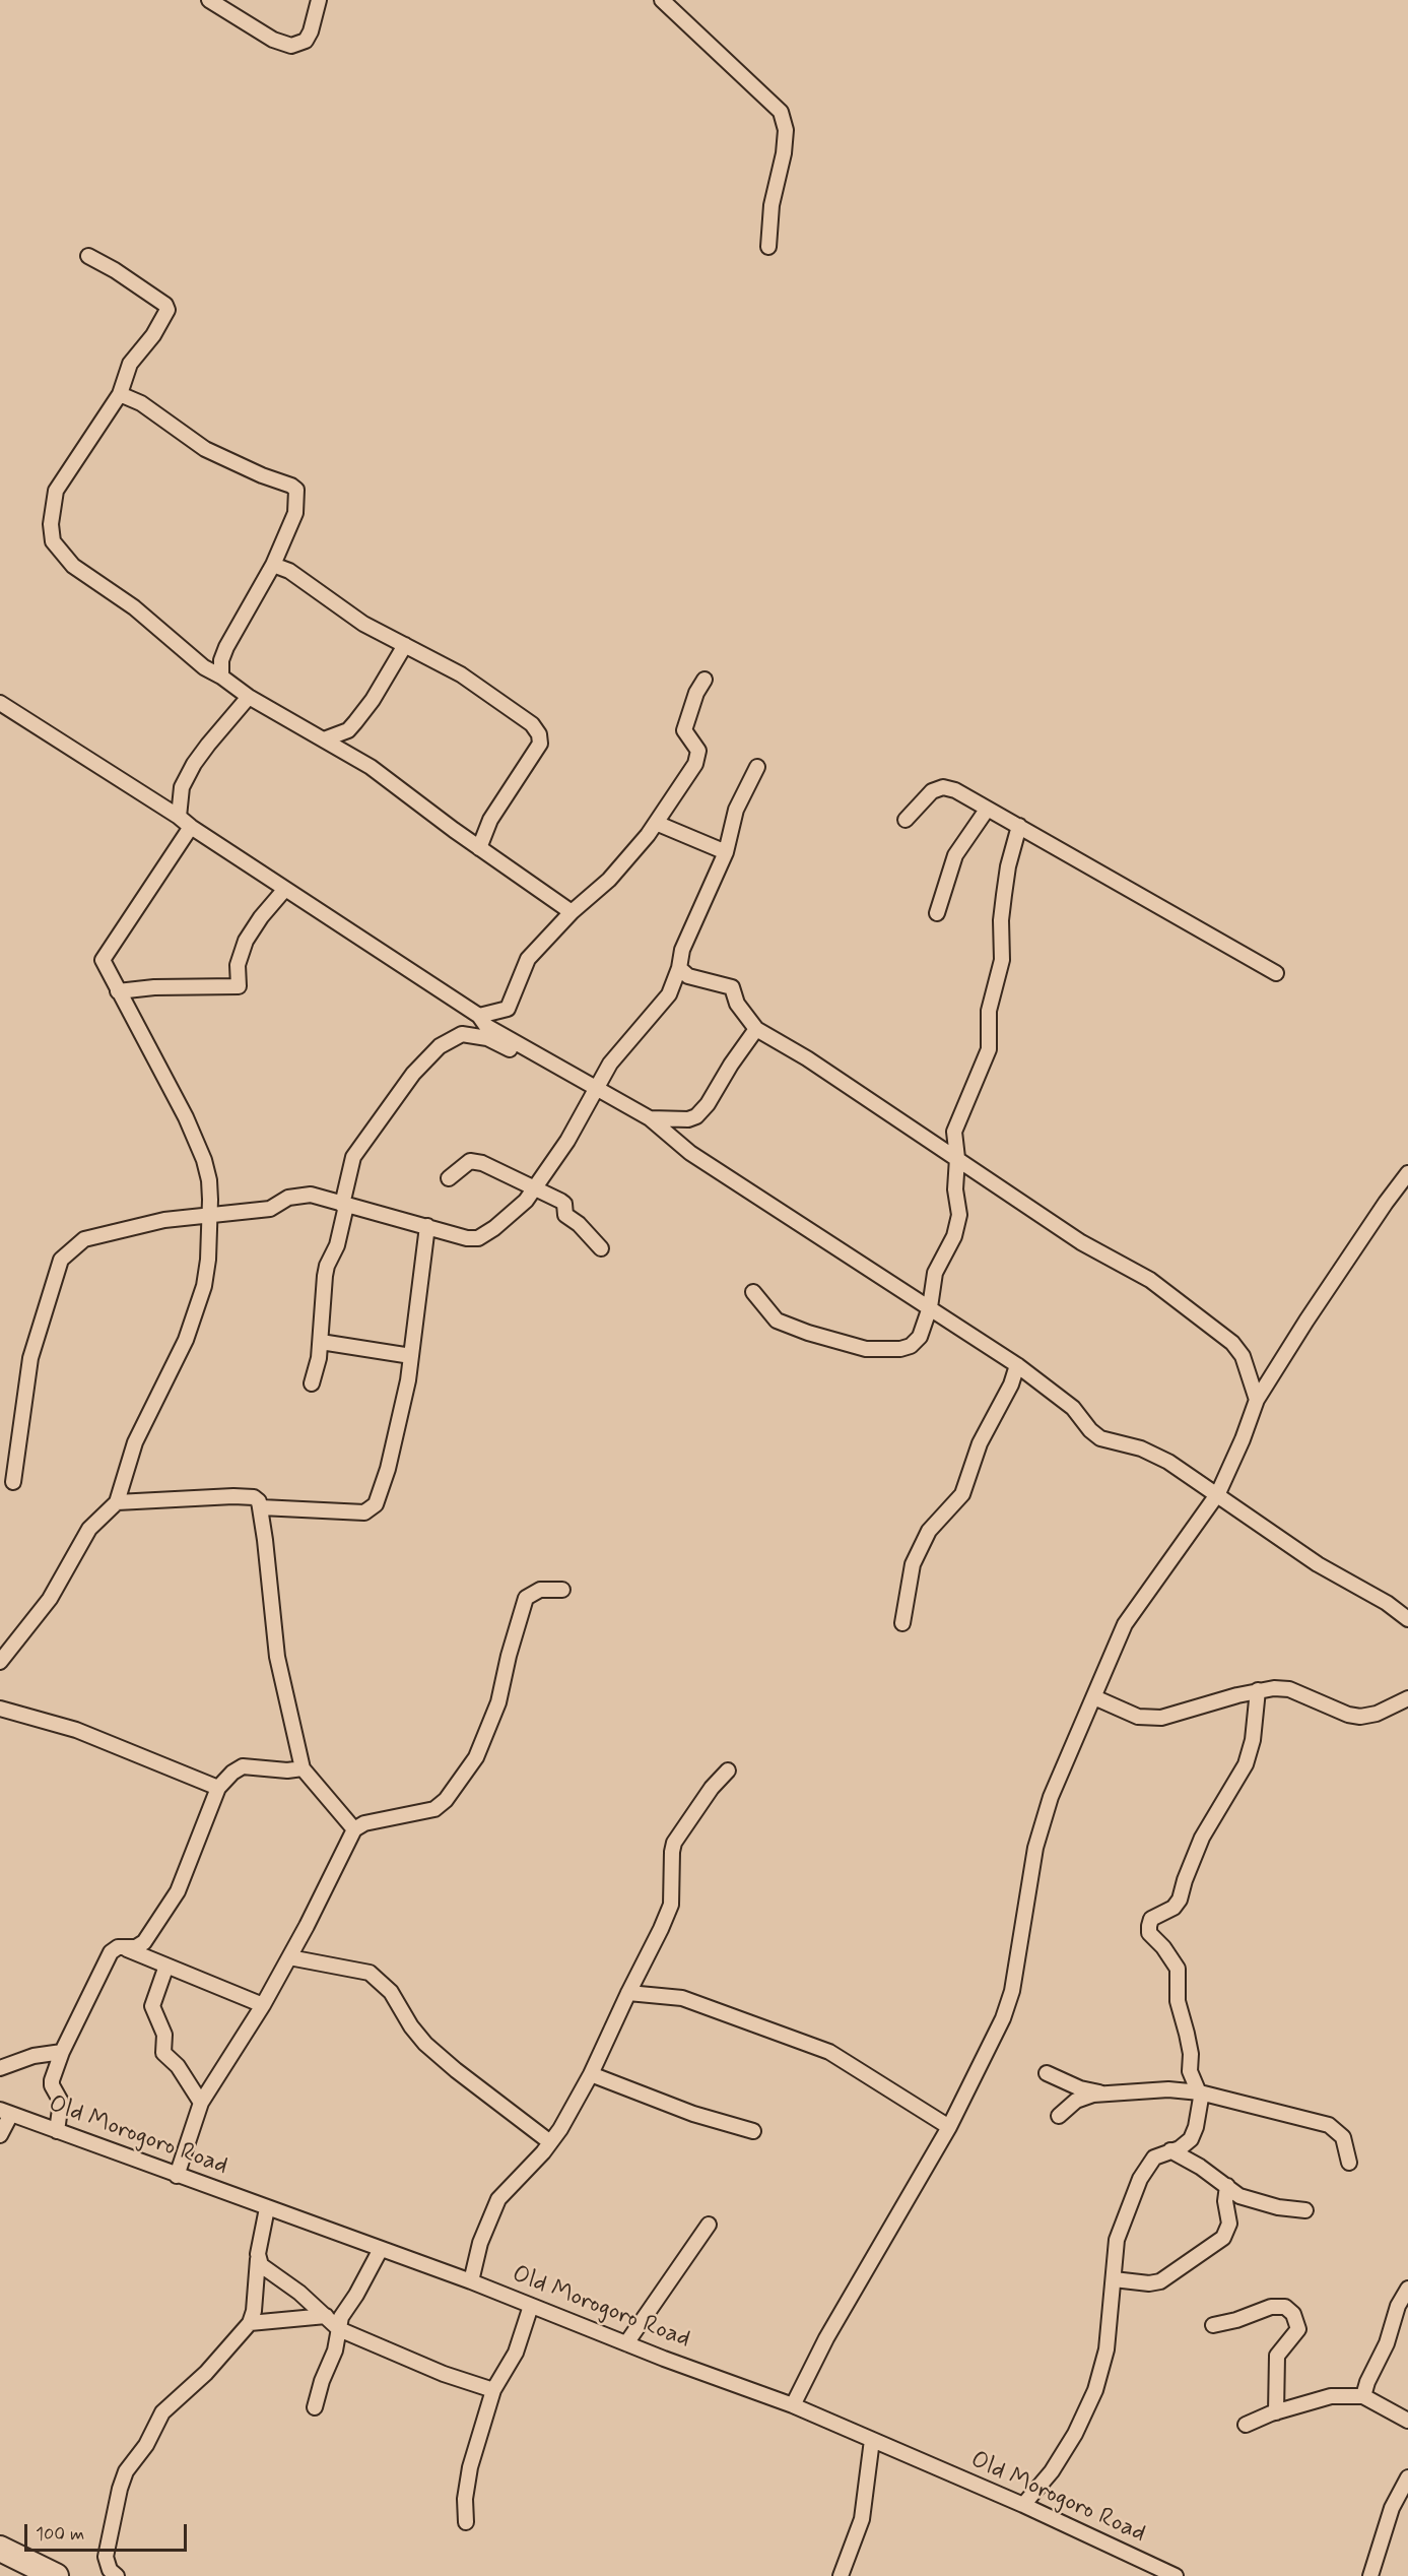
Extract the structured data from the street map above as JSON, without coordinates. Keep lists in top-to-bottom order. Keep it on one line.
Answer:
{"streets":{"street":["Old Morogoro Road"]},"scale_bar":"100 m"}
